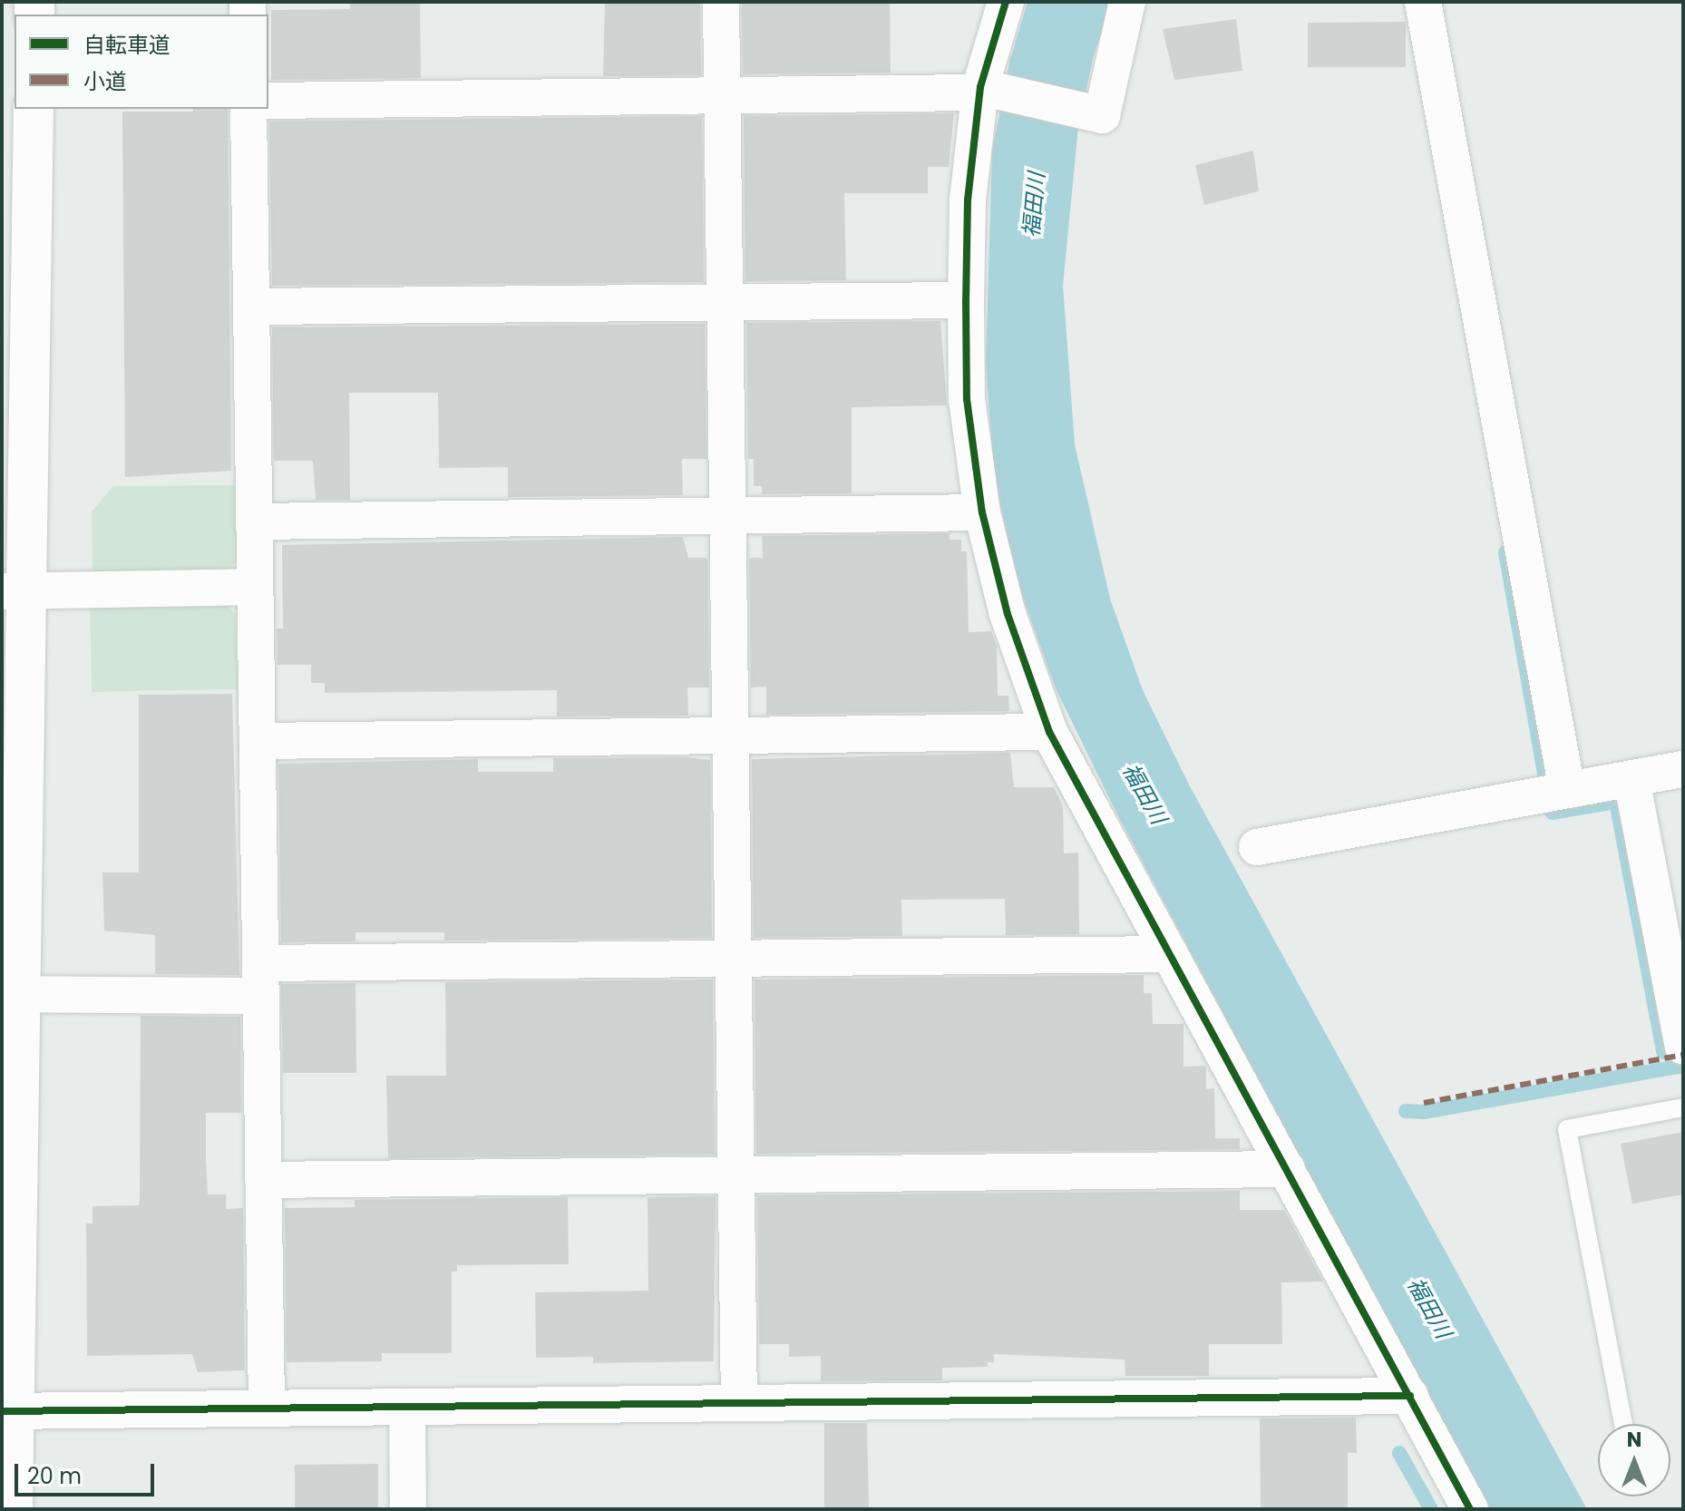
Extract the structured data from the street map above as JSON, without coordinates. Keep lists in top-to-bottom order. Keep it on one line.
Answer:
{"water":["福田川"],"legend":["自転車道","小道"],"scale_bar":"20 m","north":"top"}
